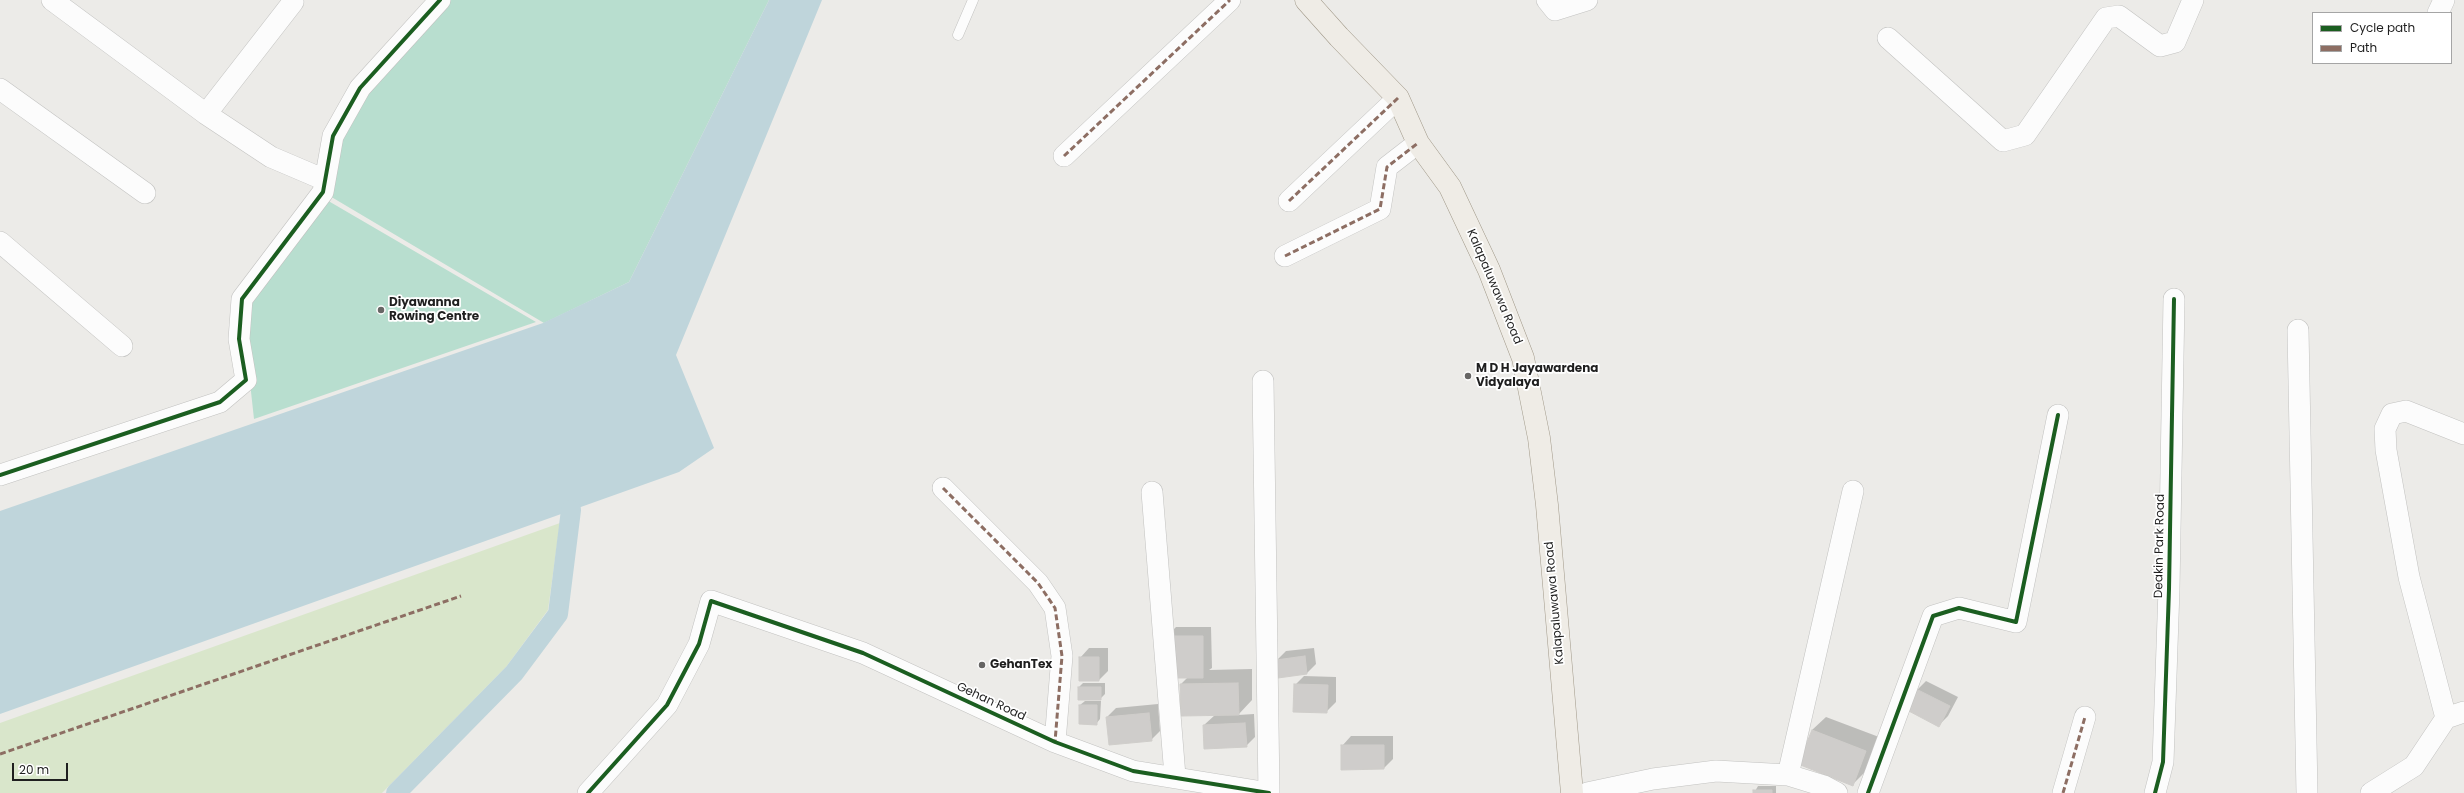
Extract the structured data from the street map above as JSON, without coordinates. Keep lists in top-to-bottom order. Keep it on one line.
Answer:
{"streets":{"main road":["Kalapaluwawa Road"],"street":["Deakin Park Road","Gehan Road"]},"places":["Diyawanna Rowing Centre","M D H Jayawardena Vidyalaya","GehanTex"],"legend":["Cycle path","Path"],"scale_bar":"20 m"}
